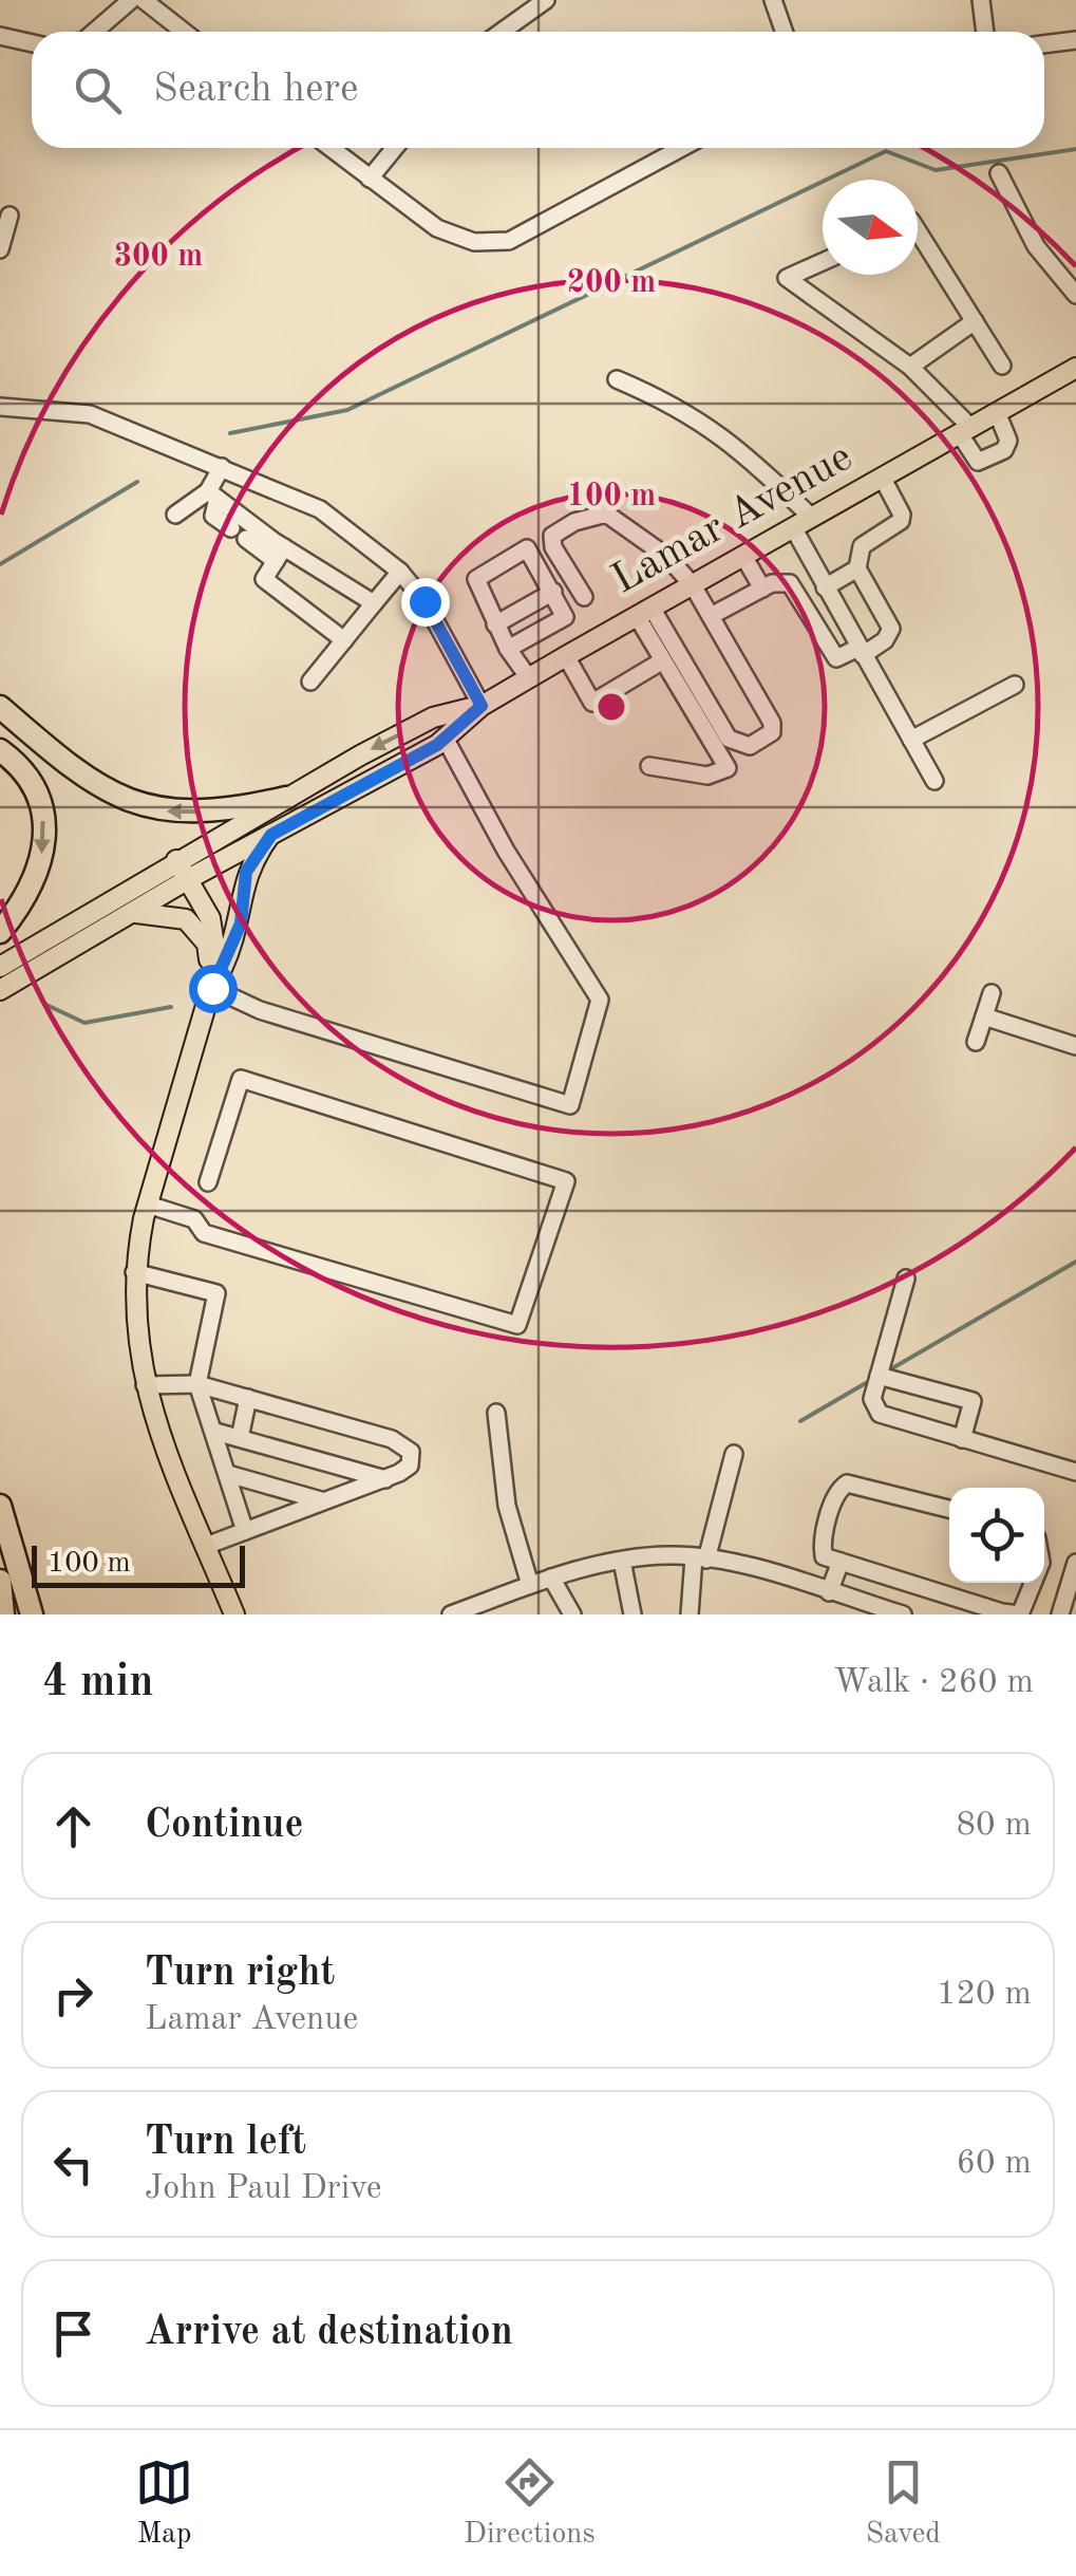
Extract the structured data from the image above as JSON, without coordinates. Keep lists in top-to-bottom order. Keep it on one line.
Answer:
{"streets":{"main road":["Lamar Avenue"]},"scale_bar":"100 m","north":"right","page":{"search":"Search here","scale":"100 m","heading":["4 min","Walk · 260 m"],"list":[["Continue","80 m"],["Turn right","Lamar Avenue","120 m"],["Turn left","John Paul Drive","60 m"],"Arrive at destination"],"nav":["Map","Directions","Saved"]},"rings":["300 m","200 m","100 m"]}
